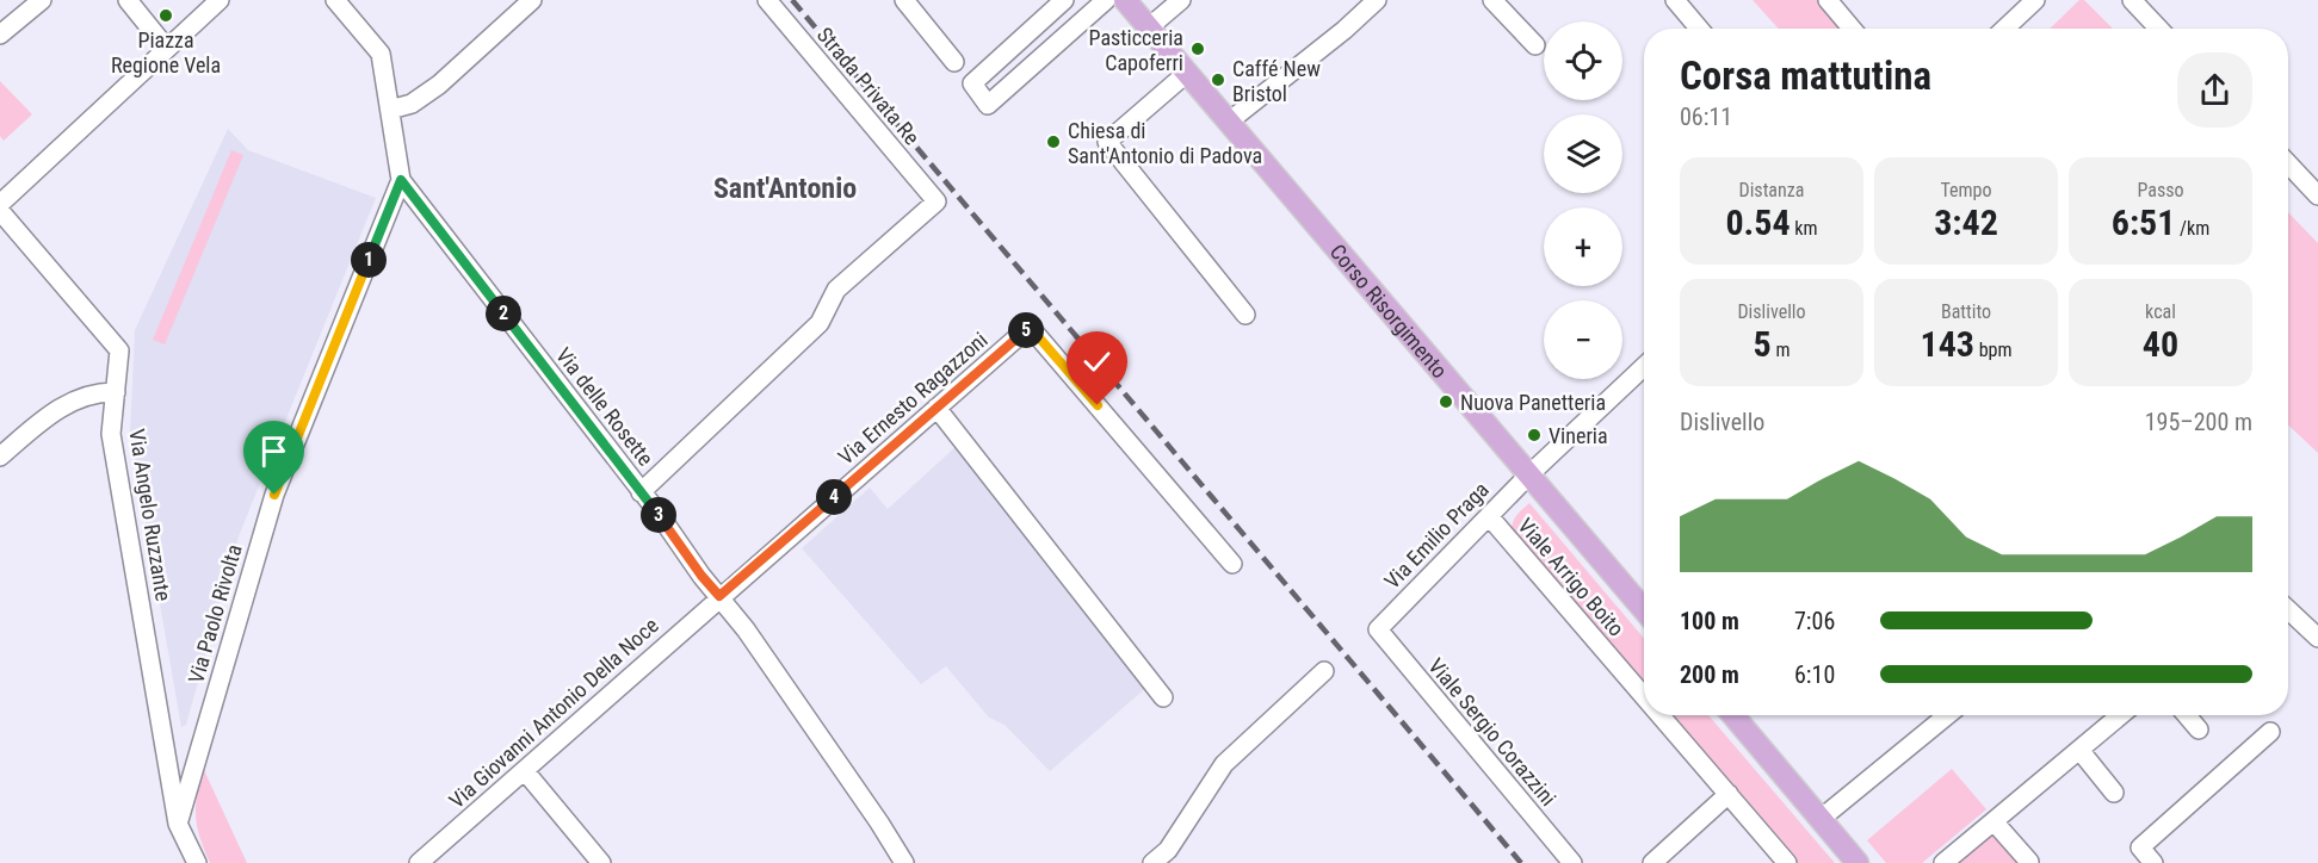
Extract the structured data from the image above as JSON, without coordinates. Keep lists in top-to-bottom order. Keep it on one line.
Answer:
{"streets":{"main road":["Corso Risorgimento"],"street":["Strada Privata Re","Via Ernesto Ragazzoni","Via delle Rosette","Via Angelo Ruzzante","Via Emilio Praga","Viale Arrigo Boito","Via Paolo Rivolta","Via Giovanni Antonio Della Noce","Viale Sergio Corazzini"]},"crossings":[["Strada Privata Re","Via delle Rosette"],["Corso Risorgimento","Via Emilio Praga"],["Via Ernesto Ragazzoni","Via delle Rosette"],["Via Ernesto Ragazzoni","Via Giovanni Antonio Della Noce"],["Via delle Rosette","Via Paolo Rivolta"],["Via delle Rosette","Via Giovanni Antonio Della Noce"],["Via Angelo Ruzzante","Via Paolo Rivolta"],["Via Emilio Praga","Viale Arrigo Boito"],["Via Emilio Praga","Viale Sergio Corazzini"]],"districts":["Sant'Antonio"],"places":["Piazza Regione Vela","Pasticceria Capoferri","Caffé New Bristol","Chiesa di Sant'Antonio di Padova","Nuova Panetteria","Vineria"],"page":{"map_buttons":["+","−"],"heading":["Corsa mattutina","06:11"],"stats":[["Distanza","0.54 km"],["Tempo","3:42"],["Passo","6:51 /km"],["Dislivello","5 m"],["Battito","143 bpm"],["kcal","40"]],"pins":["1","2","5","4","3"],"chart":["Dislivello","195–200 m"],"list":[{"name":"100 m","note":"7:06"},{"name":"200 m","note":"6:10"}]}}
